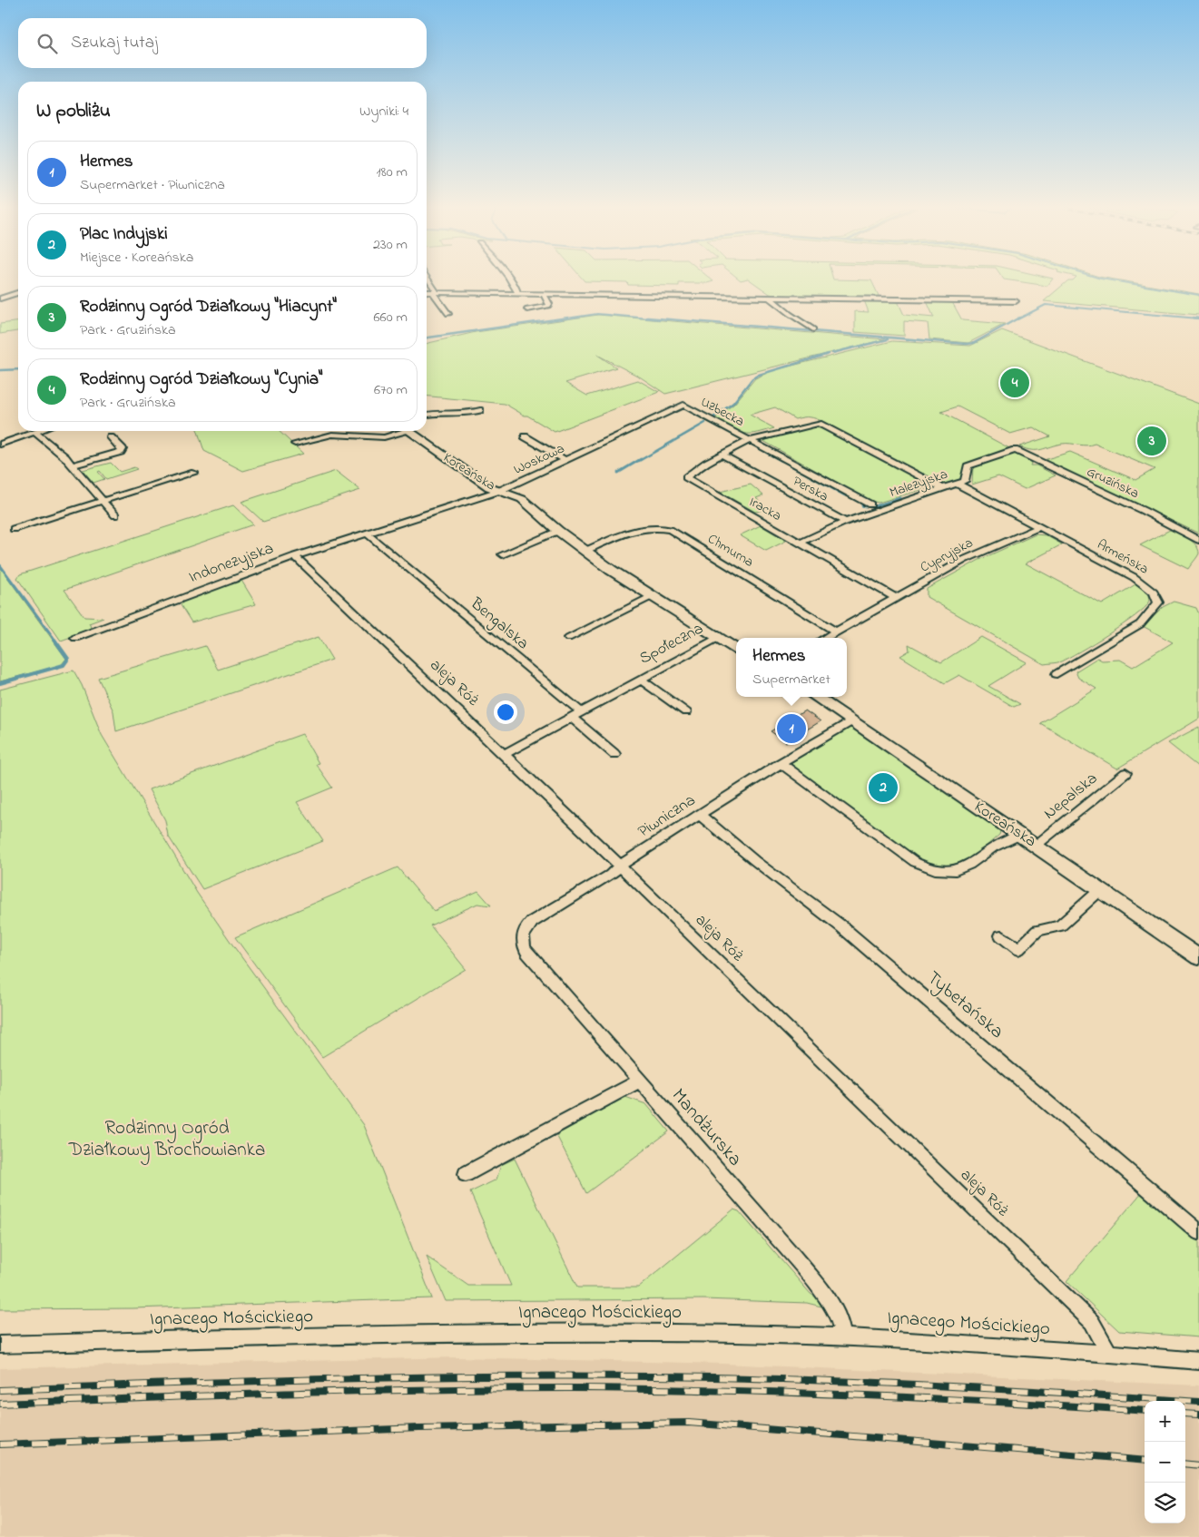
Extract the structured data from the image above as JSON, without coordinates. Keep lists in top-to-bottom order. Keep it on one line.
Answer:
{"streets":{"street":["Uzbecka","Woskowa","Koreańska","Gruzińska","Malezyjska","Perska","Iracka","Chmurna","Cypryjska","Armeńska","Indonezyjska","Bengalska","Społeczna","aleja Róż","Nepalska","Piwniczna","Tybetańska","Mandżurska","Ignacego Mościckiego"]},"crossings":[["Uzbecka","Woskowa"],["Uzbecka","Iracka"],["Woskowa","Koreańska"],["Woskowa","Indonezyjska"],["Koreańska","Chmurna"],["Koreańska","Społeczna"],["Koreańska","Nepalska"],["Koreańska","Piwniczna"],["Gruzińska","Malezyjska"],["Malezyjska","Perska"],["Malezyjska","Iracka"],["Malezyjska","Armeńska"],["Perska","Iracka"],["Iracka","Cypryjska"],["Chmurna","Cypryjska"],["Cypryjska","Armeńska"],["Indonezyjska","Bengalska"],["Indonezyjska","aleja Róż"],["Bengalska","Społeczna"],["Społeczna","aleja Róż"],["aleja Róż","Piwniczna"],["aleja Róż","Ignacego Mościckiego"],["Piwniczna","Tybetańska"],["Piwniczna","Mandżurska"],["Mandżurska","Ignacego Mościckiego"]],"parks":["Rodzinny Ogród Działkowy Brochowianka"],"page":{"search":"Szukaj tutaj","heading":["W pobliżu","Wyniki: 4"],"list":[{"mark":"1","name":"Hermes","note":"Supermarket · Piwniczna","value":"180 m"},{"mark":"2","name":"Plac Indyjski","note":"Miejsce · Koreańska","value":"230 m"},{"mark":"3","name":"Rodzinny Ogród Działkowy \"Hiacynt\"","note":"Park · Gruzińska","value":"660 m"},{"mark":"4","name":"Rodzinny Ogród Działkowy \"Cynia\"","note":"Park · Gruzińska","value":"670 m"}],"pins":["4","3","1","2"],"popup":["Hermes","Supermarket"],"map_buttons":["+","−"]}}
